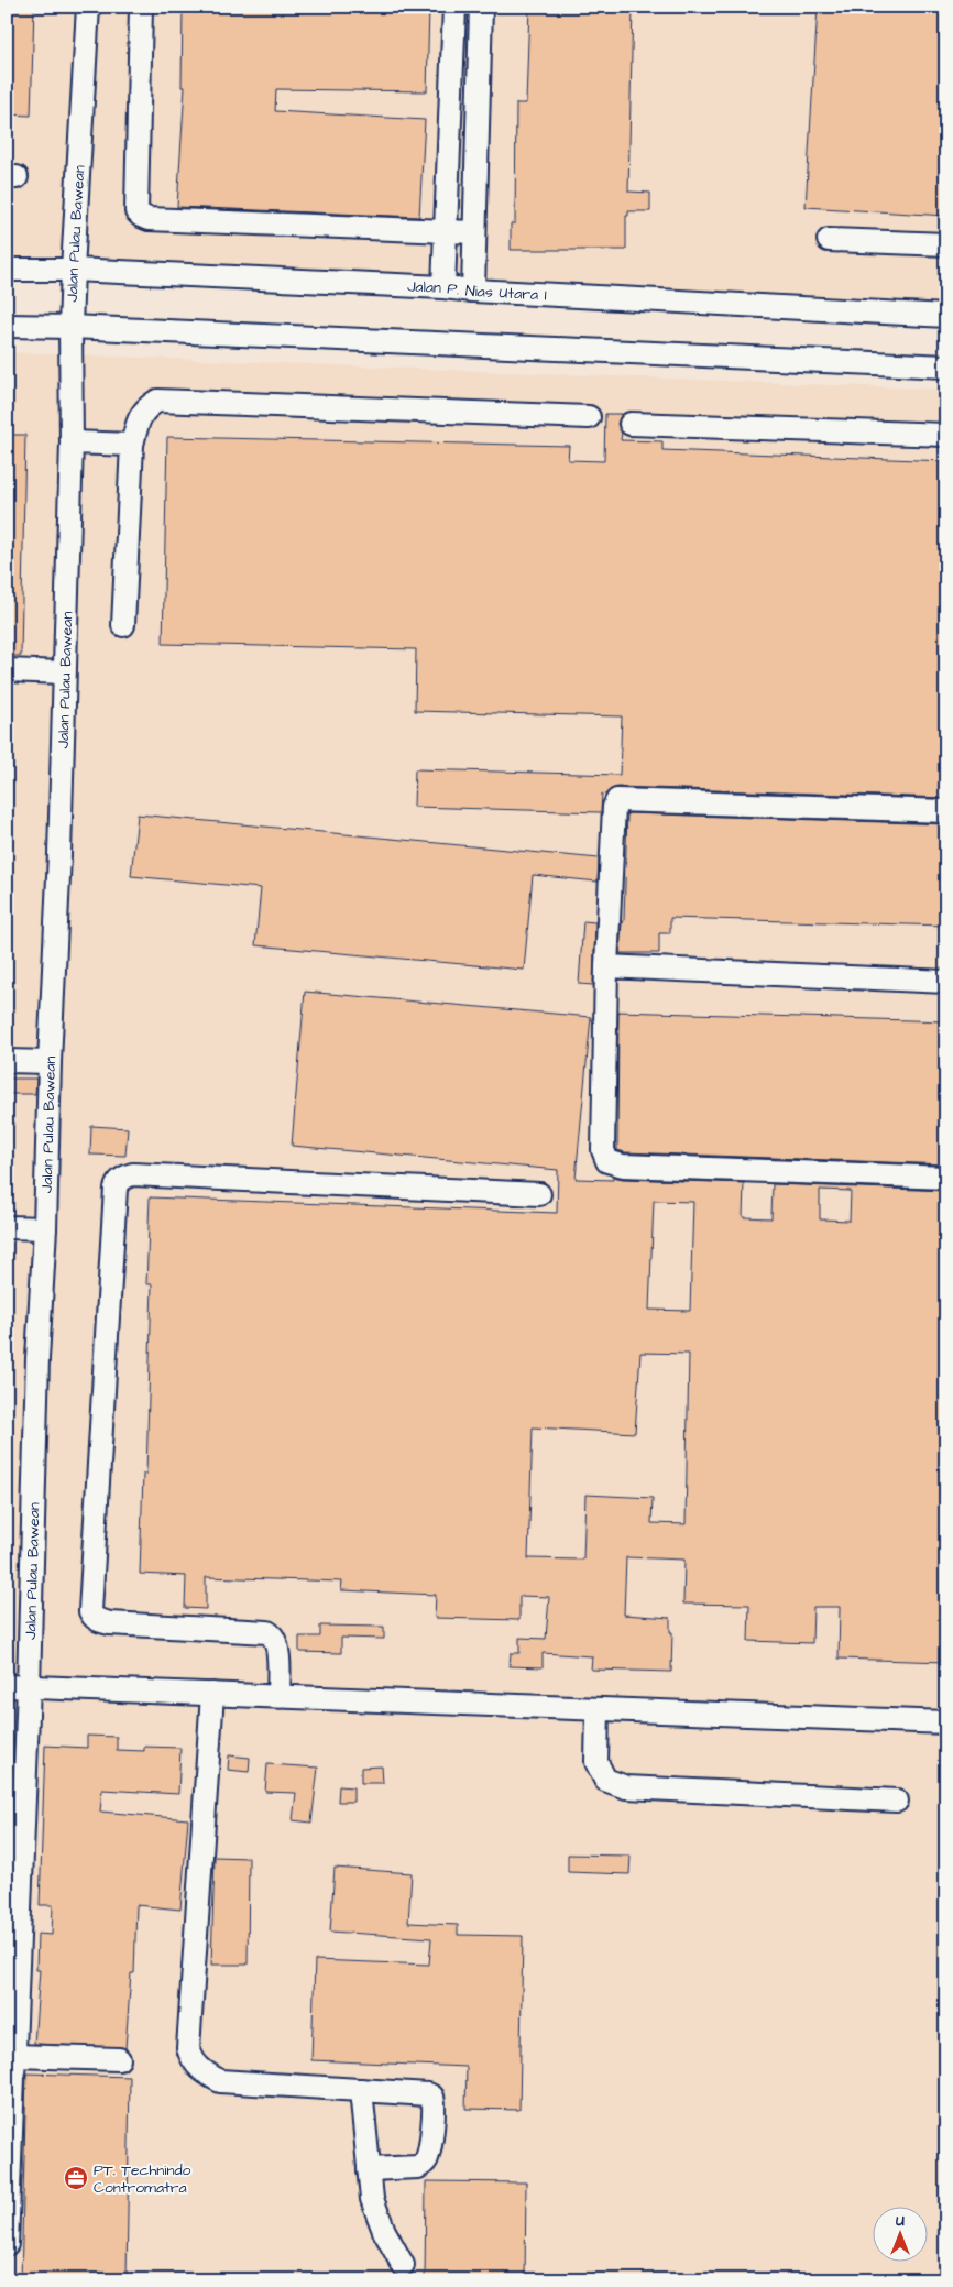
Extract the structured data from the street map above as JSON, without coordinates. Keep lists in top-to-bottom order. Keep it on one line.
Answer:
{"streets":{"street":["Jalan Pulau Bawean","Jalan P. Nias Utara I"]},"crossings":[["Jalan Pulau Bawean","Jalan P. Nias Utara I"]],"places":{"office":["PT. Technindo Contromatra"]},"north":"top"}
